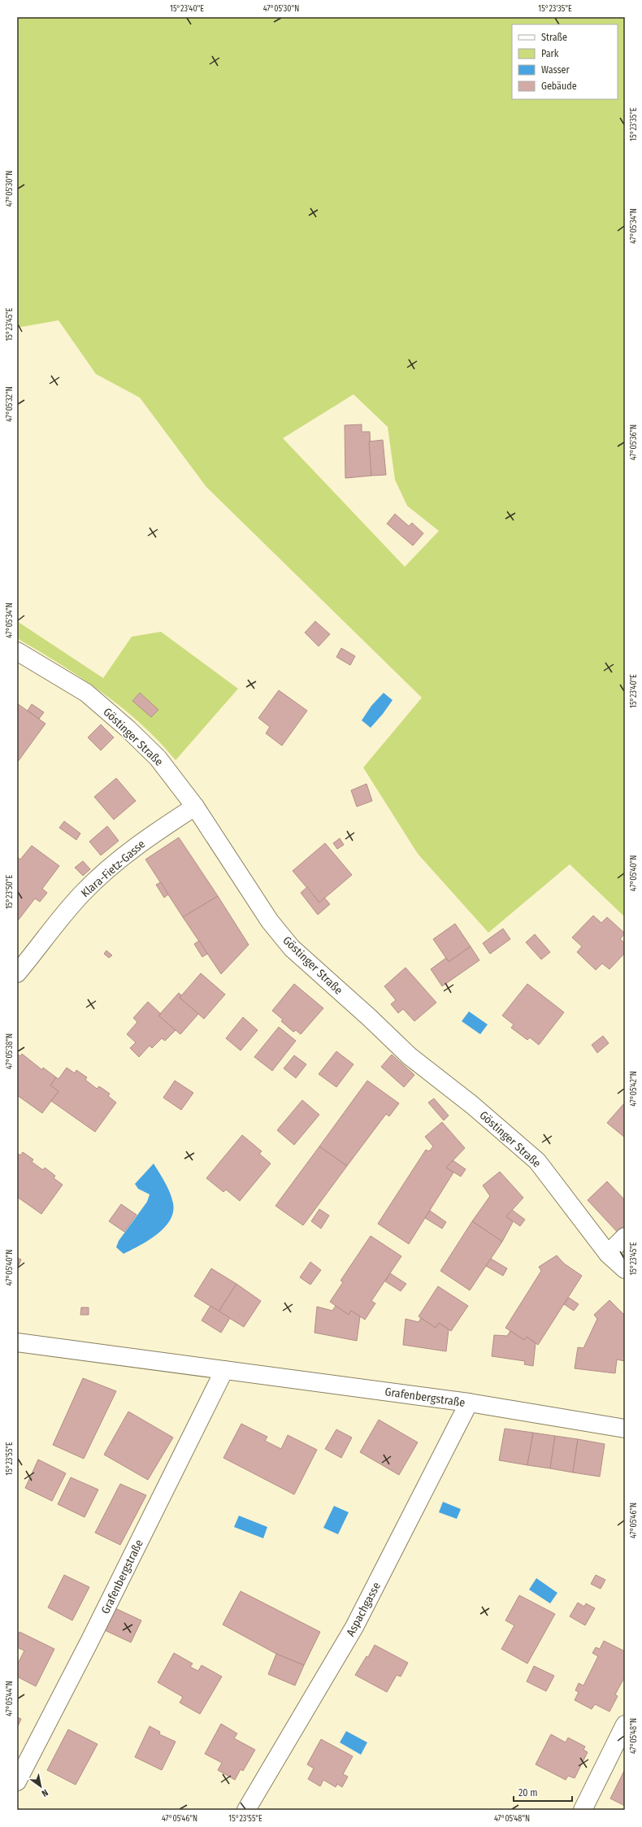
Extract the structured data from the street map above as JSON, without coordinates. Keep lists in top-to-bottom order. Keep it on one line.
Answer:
{"streets":{"street":["Göstinger Straße","Klara-Fietz-Gasse","Grafenbergstraße","Aspachgasse"]},"crossings":[["Göstinger Straße","Klara-Fietz-Gasse"],["Grafenbergstraße","Aspachgasse"]],"legend":["Straße","Park","Wasser","Gebäude"],"scale_bar":"20 m","north":"bottom right","coordinates":["15°23'40\"E","47°05'30\"N","15°23'35\"E","47°05'34\"N","15°23'45\"E","47°05'32\"N","47°05'36\"N","47°05'40\"N","15°23'50\"E","47°05'38\"N","47°05'42\"N","15°23'55\"E","47°05'46\"N","47°05'44\"N","47°05'48\"N"]}
